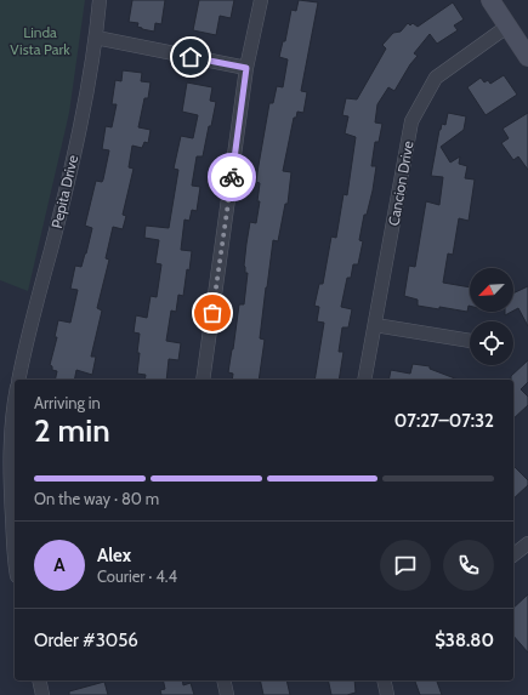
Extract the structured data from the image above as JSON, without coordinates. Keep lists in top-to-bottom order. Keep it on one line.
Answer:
{"streets":{"street":["Cancion Drive","Pepita Drive"]},"parks":["Linda Vista Park"],"north":"bottom left","page":{"heading":["2 min","Arriving in","07:27–07:32"],"panel":["Alex","Courier · 4.4","Order #3056","$38.80"],"bar":"On the way · 80 m","round":"A"}}
